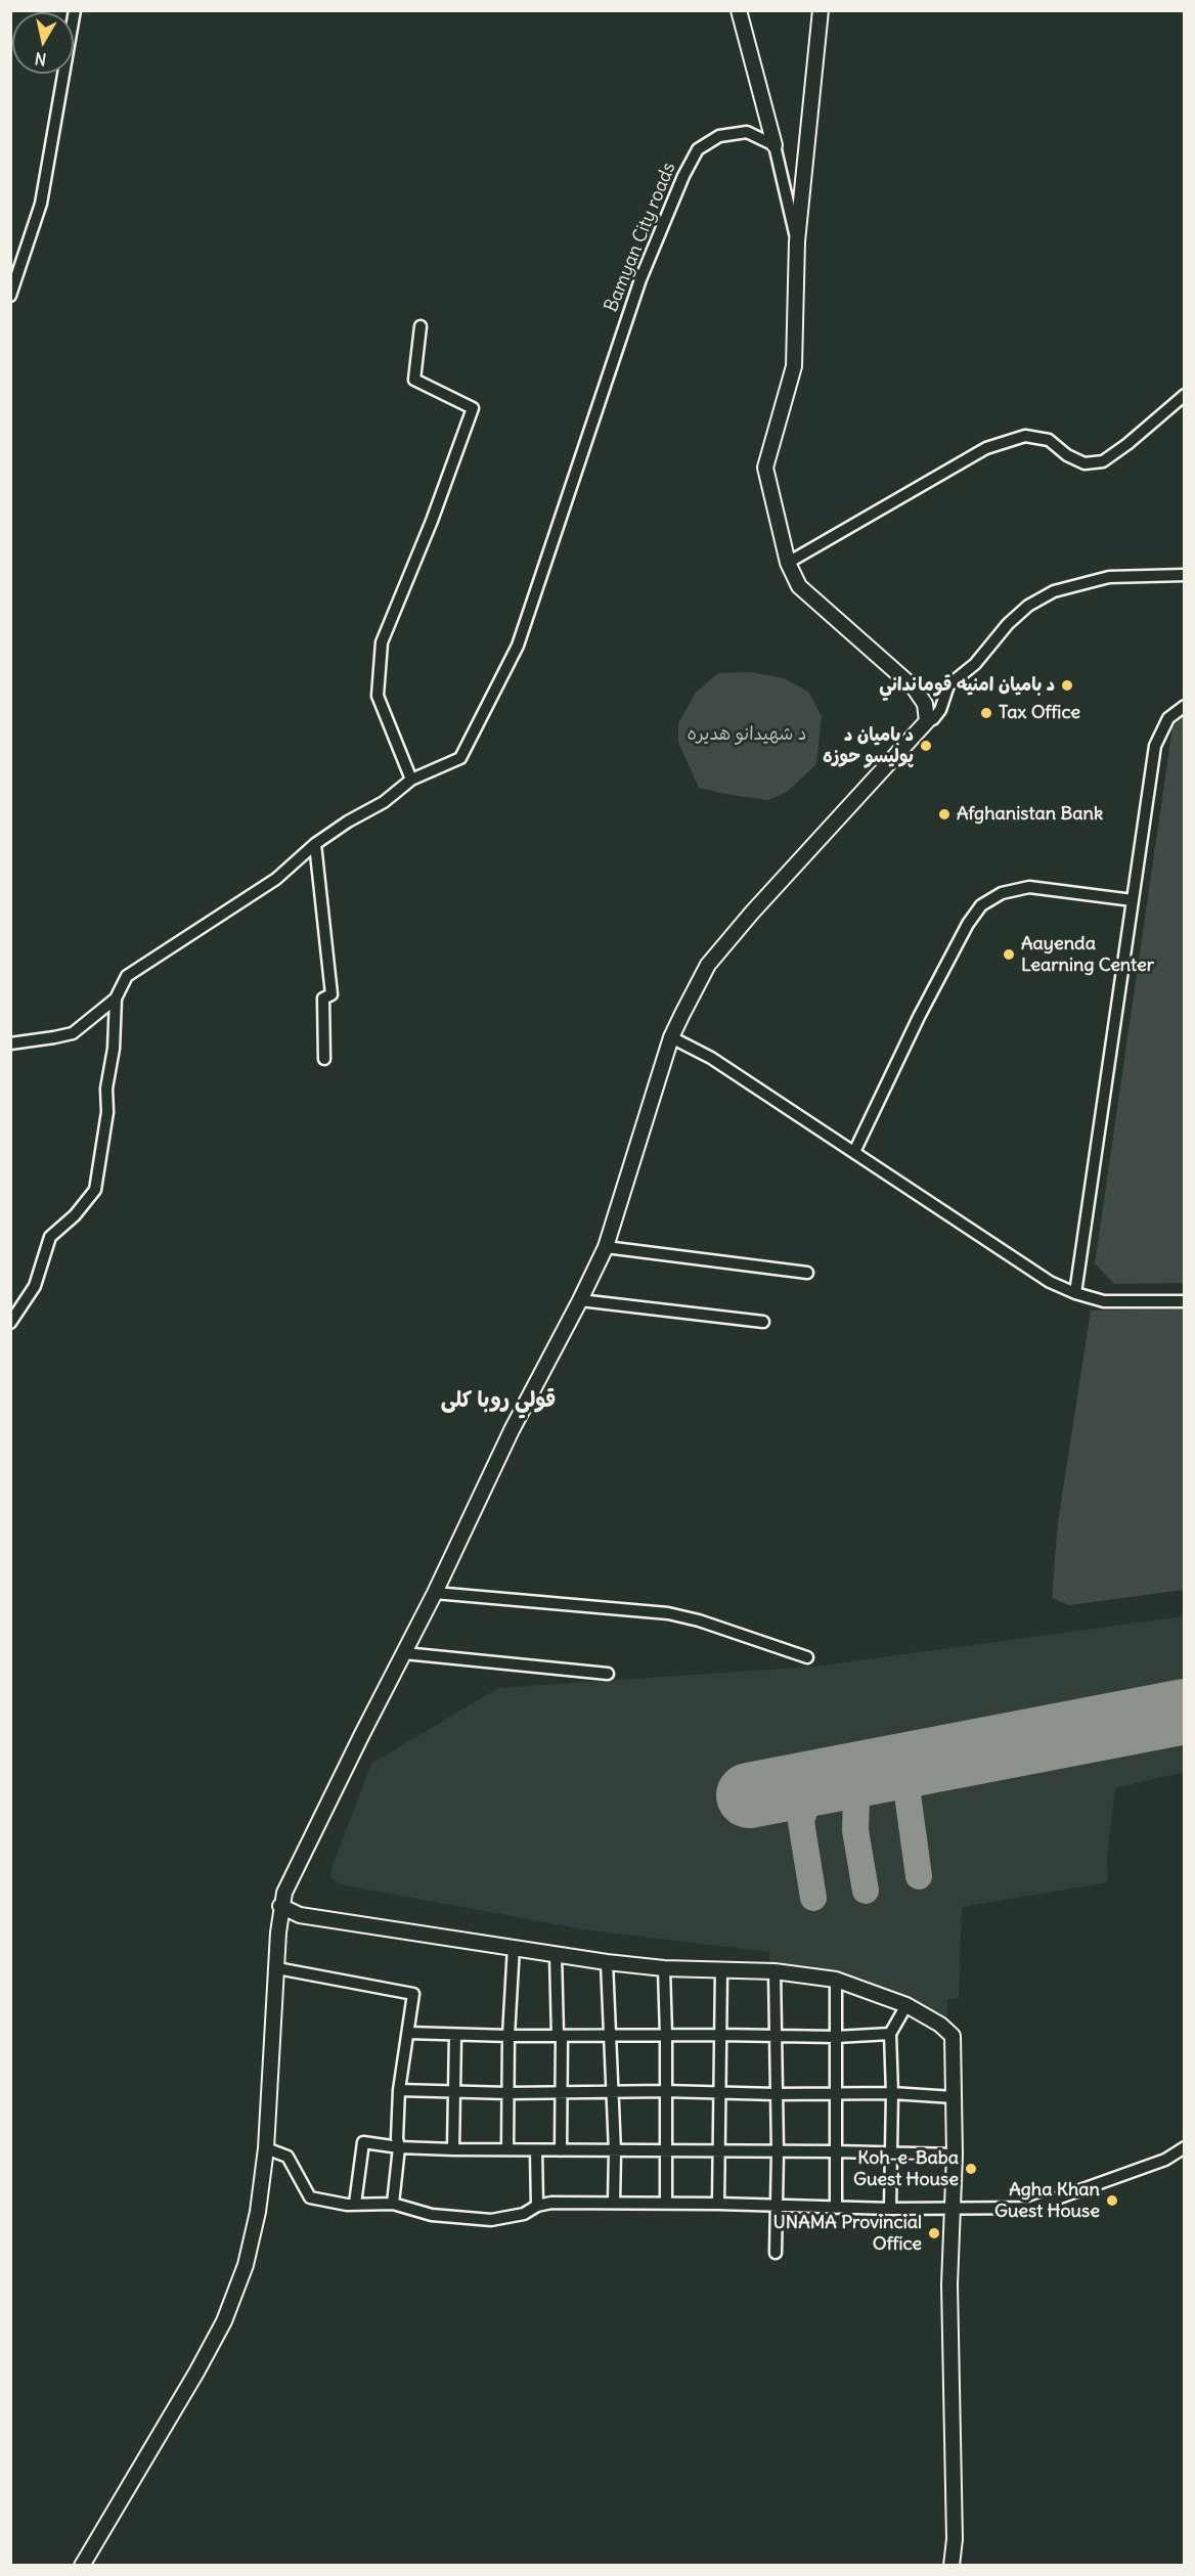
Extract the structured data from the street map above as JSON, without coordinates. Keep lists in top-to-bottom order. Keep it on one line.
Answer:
{"streets":{"street":["Bamyan City roads"]},"districts":["قولي روبا کلی"],"parks":["د شهیدانو هدیره"],"places":["د بامیان امنیه قومانداني","Tax Office","د بامیان د پولیسو حوزه","Afghanistan Bank","Aayenda Learning Center","Koh-e-Baba Guest House","Agha Khan Guest House","UNAMA Provincial Office"],"north":"bottom"}
